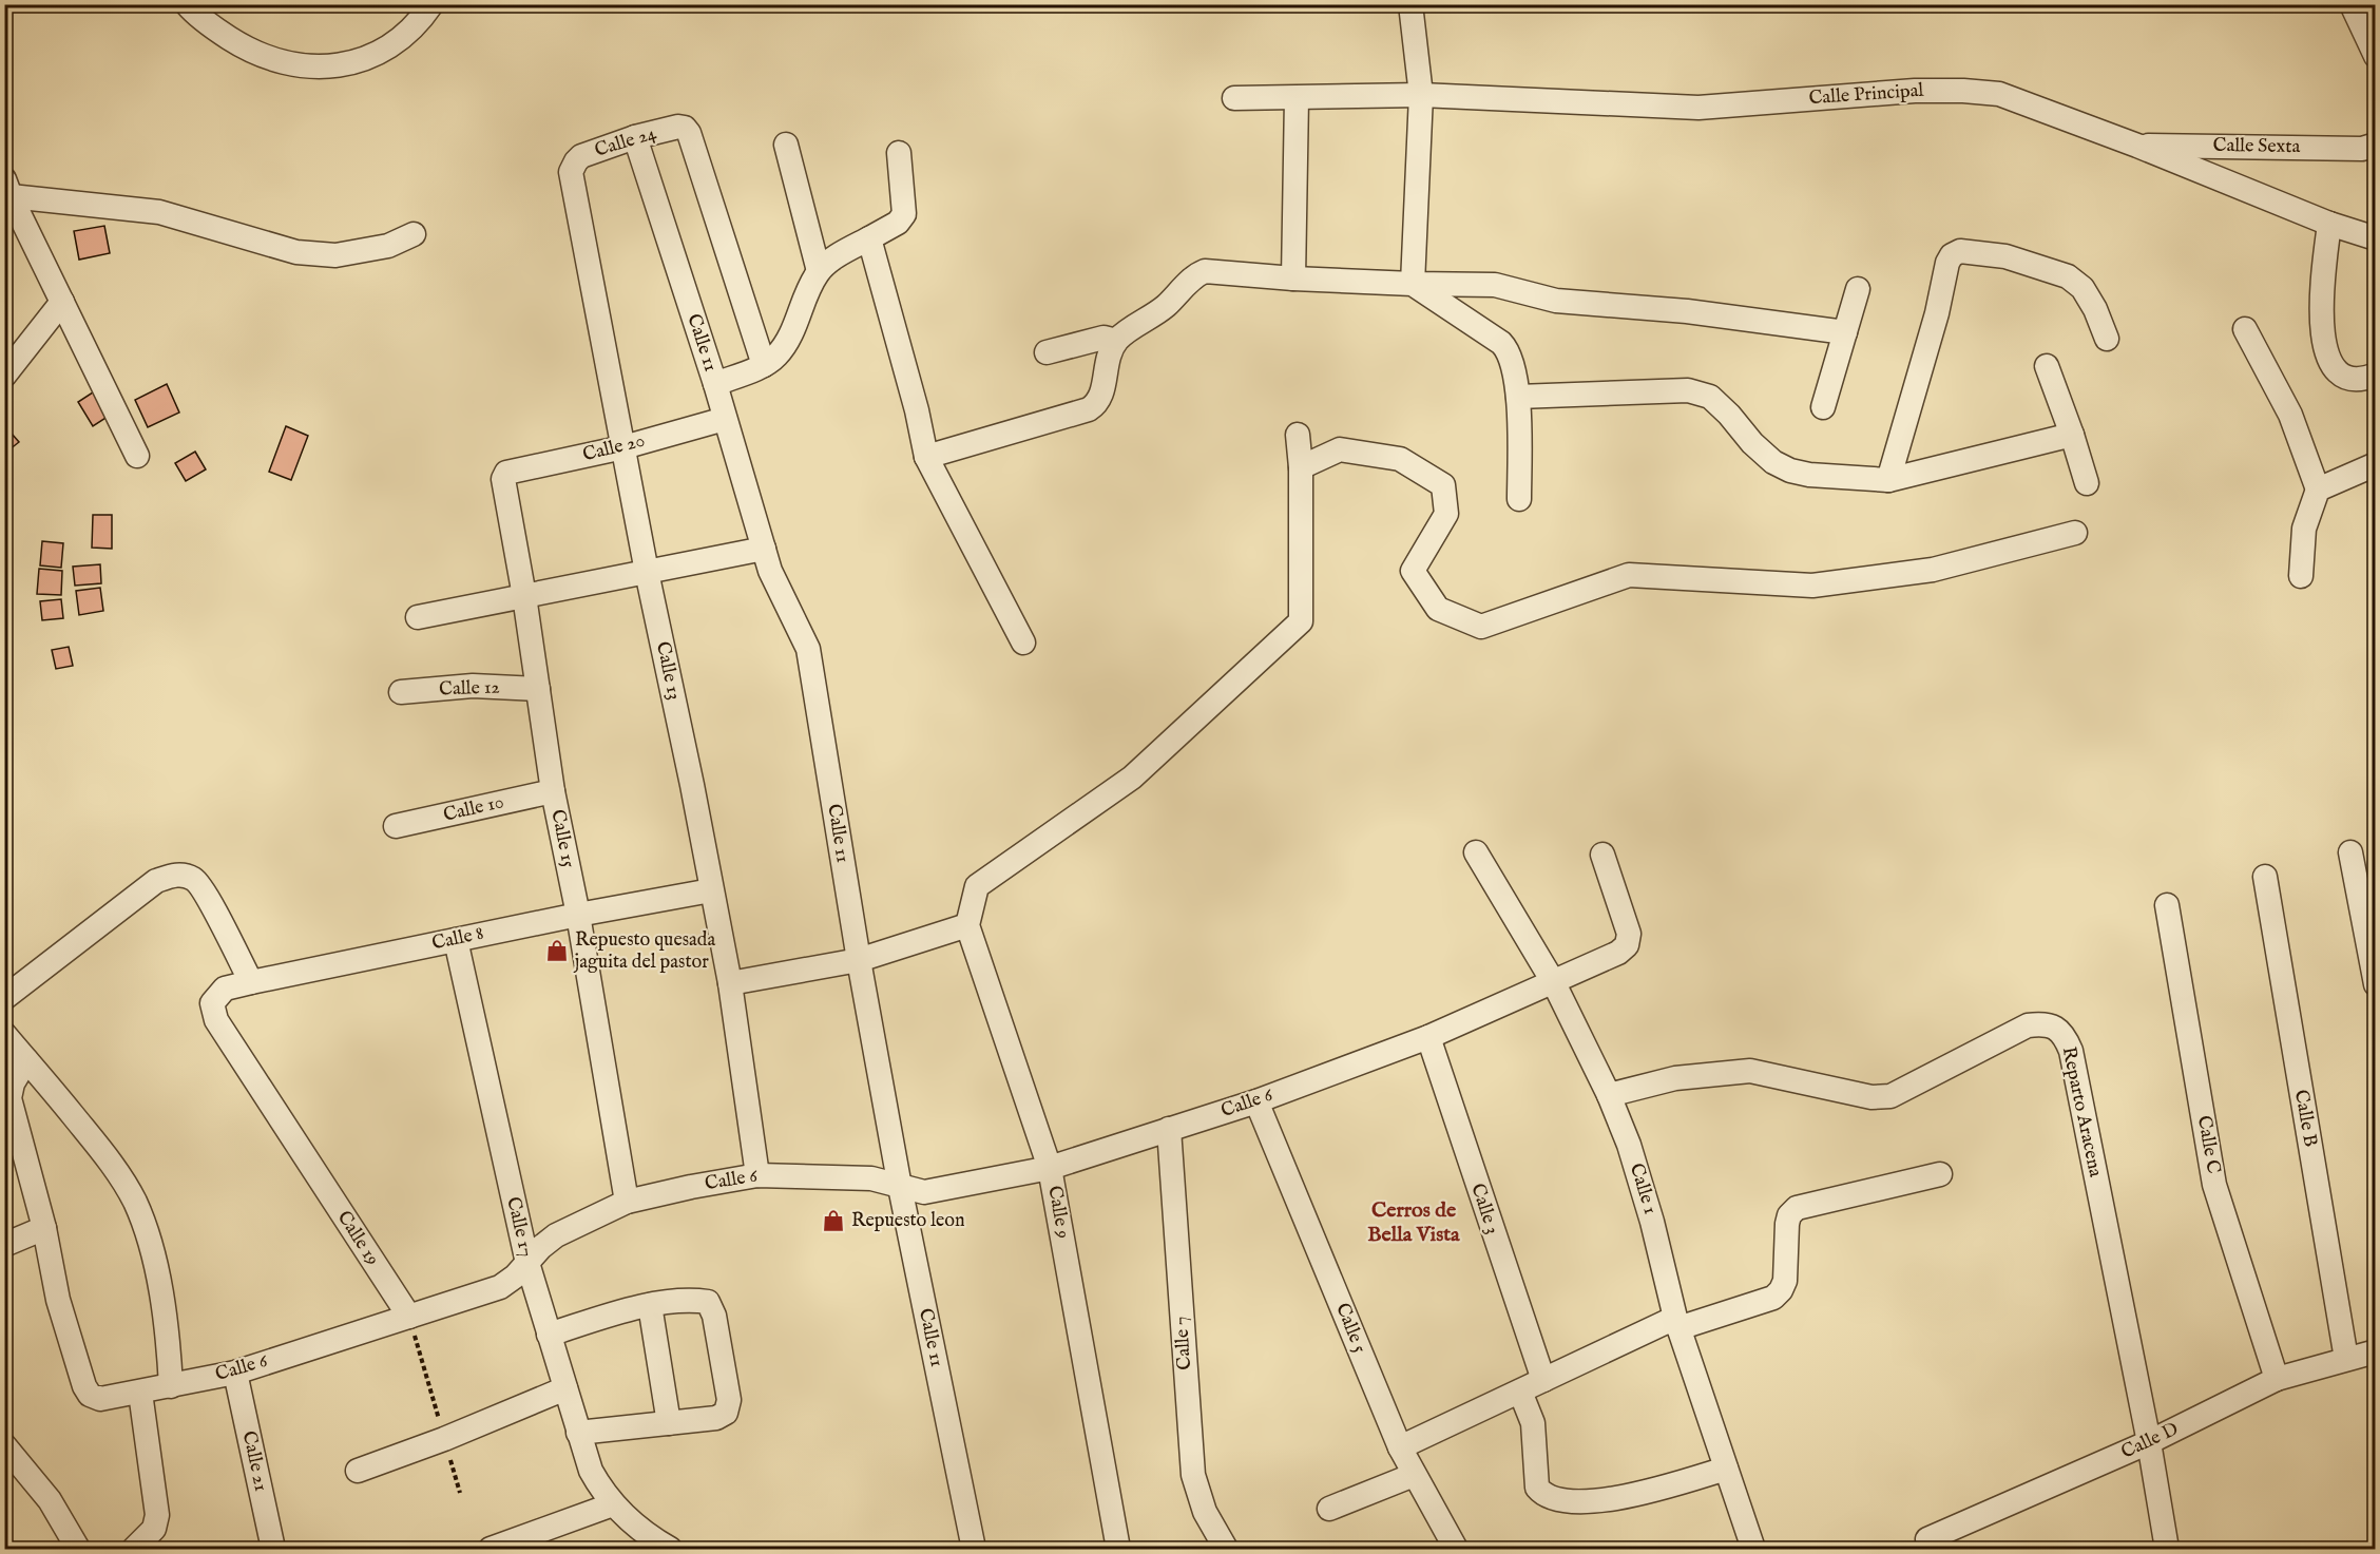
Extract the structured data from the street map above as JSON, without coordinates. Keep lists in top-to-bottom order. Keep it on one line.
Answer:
{"streets":{"street":["Calle Principal","Calle 24","Calle Sexta","Calle 11","Calle 20","Calle 13","Calle 12","Calle 10","Calle 15","Calle 8","Calle 6","Reparto Aracena","Calle B","Calle C","Calle 1","Calle 3","Calle 9","Calle 17","Calle 19","Calle 5","Calle 7","Calle D","Calle 21"]},"crossings":[["Calle Principal","Calle Sexta"],["Calle 24","Calle 11"],["Calle 24","Calle 13"],["Calle 11","Calle 20"],["Calle 11","Calle 6"],["Calle 20","Calle 13"],["Calle 20","Calle 15"],["Calle 13","Calle 8"],["Calle 13","Calle 6"],["Calle 12","Calle 15"],["Calle 10","Calle 15"],["Calle 15","Calle 8"],["Calle 15","Calle 6"],["Calle 8","Calle 17"],["Calle 8","Calle 19"],["Calle 6","Calle 1"],["Calle 6","Calle 3"],["Calle 6","Calle 9"],["Calle 6","Calle 17"],["Calle 6","Calle 19"],["Calle 6","Calle 5"],["Calle 6","Calle 7"],["Calle 6","Calle 21"],["Reparto Aracena","Calle 1"],["Reparto Aracena","Calle D"],["Calle B","Calle D"],["Calle C","Calle D"]],"districts":["Cerros de Bella Vista"],"places":{"shop":["Repuesto quesada jaguita del pastor","Repuesto leon"]}}
